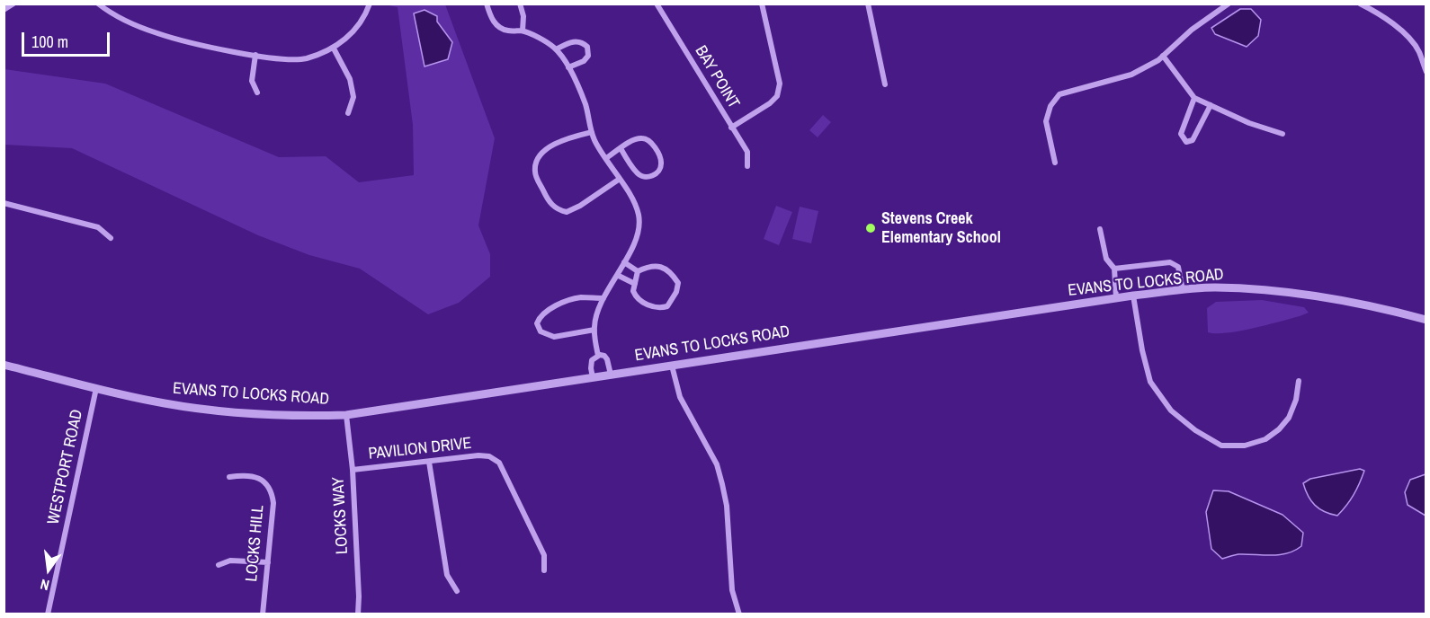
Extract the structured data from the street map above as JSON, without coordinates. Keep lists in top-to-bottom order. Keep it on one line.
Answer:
{"streets":{"street":["BAY POINT","EVANS TO LOCKS ROAD","PAVILION DRIVE","WESTPORT ROAD","LOCKS WAY","LOCKS HILL"]},"crossings":[["EVANS TO LOCKS ROAD","WESTPORT ROAD"],["EVANS TO LOCKS ROAD","LOCKS WAY"],["PAVILION DRIVE","LOCKS WAY"]],"places":["Stevens Creek Elementary School"],"scale_bar":"100 m","north":"bottom"}
